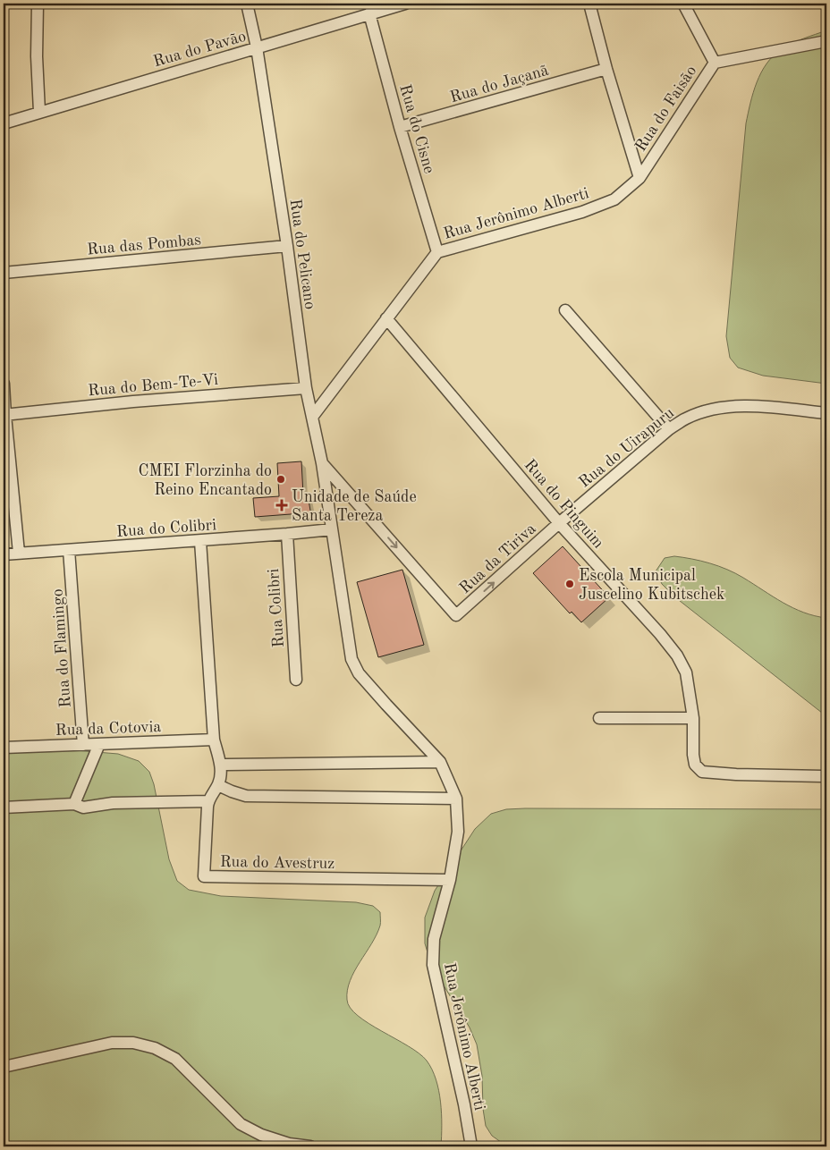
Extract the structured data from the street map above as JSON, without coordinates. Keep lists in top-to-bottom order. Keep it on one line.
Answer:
{"streets":{"street":["Rua do Pavão","Rua do Jaçanã","Rua do Faisão","Rua do Cisne","Rua Jerônimo Alberti","Rua das Pombas","Rua do Pelicano","Rua do Bem-Te-Vi","Rua do Uirapuru","Rua do Pinguim","Rua do Colibri","Rua da Tiriva","Rua Colibri","Rua do Flamingo","Rua da Cotovia","Rua do Avestruz"]},"crossings":[["Rua do Pavão","Rua do Cisne"],["Rua do Pavão","Rua do Pelicano"],["Rua do Jaçanã","Rua do Cisne"],["Rua do Faisão","Rua Jerônimo Alberti"],["Rua do Cisne","Rua Jerônimo Alberti"],["Rua Jerônimo Alberti","Rua do Pelicano"],["Rua Jerônimo Alberti","Rua do Pinguim"],["Rua Jerônimo Alberti","Rua do Colibri"],["Rua Jerônimo Alberti","Rua da Tiriva"],["Rua Jerônimo Alberti","Rua do Avestruz"],["Rua das Pombas","Rua do Pelicano"],["Rua do Pelicano","Rua do Bem-Te-Vi"],["Rua do Pelicano","Rua da Tiriva"],["Rua do Uirapuru","Rua do Pinguim"],["Rua do Uirapuru","Rua da Tiriva"],["Rua do Pinguim","Rua da Tiriva"],["Rua do Colibri","Rua Colibri"],["Rua do Colibri","Rua do Flamingo"],["Rua do Colibri","Rua do Avestruz"],["Rua do Flamingo","Rua da Cotovia"],["Rua da Cotovia","Rua do Avestruz"]],"places":{"other":["CMEI Florzinha do Reino Encantado","Escola Municipal Juscelino Kubitschek"],"health":["Unidade de Saúde Santa Tereza"]}}
